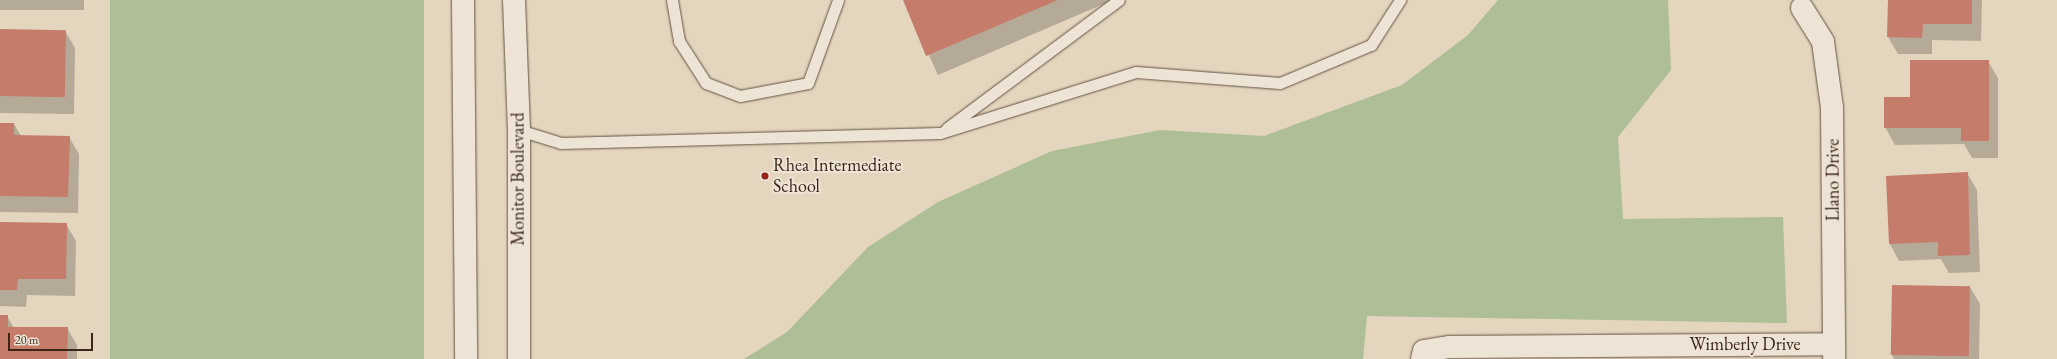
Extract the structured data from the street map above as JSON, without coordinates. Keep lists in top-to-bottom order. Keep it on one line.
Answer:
{"streets":{"street":["Monitor Boulevard","Llano Drive","Wimberly Drive"]},"crossings":[["Llano Drive","Wimberly Drive"]],"places":["Rhea Intermediate School"],"scale_bar":"20 m"}
